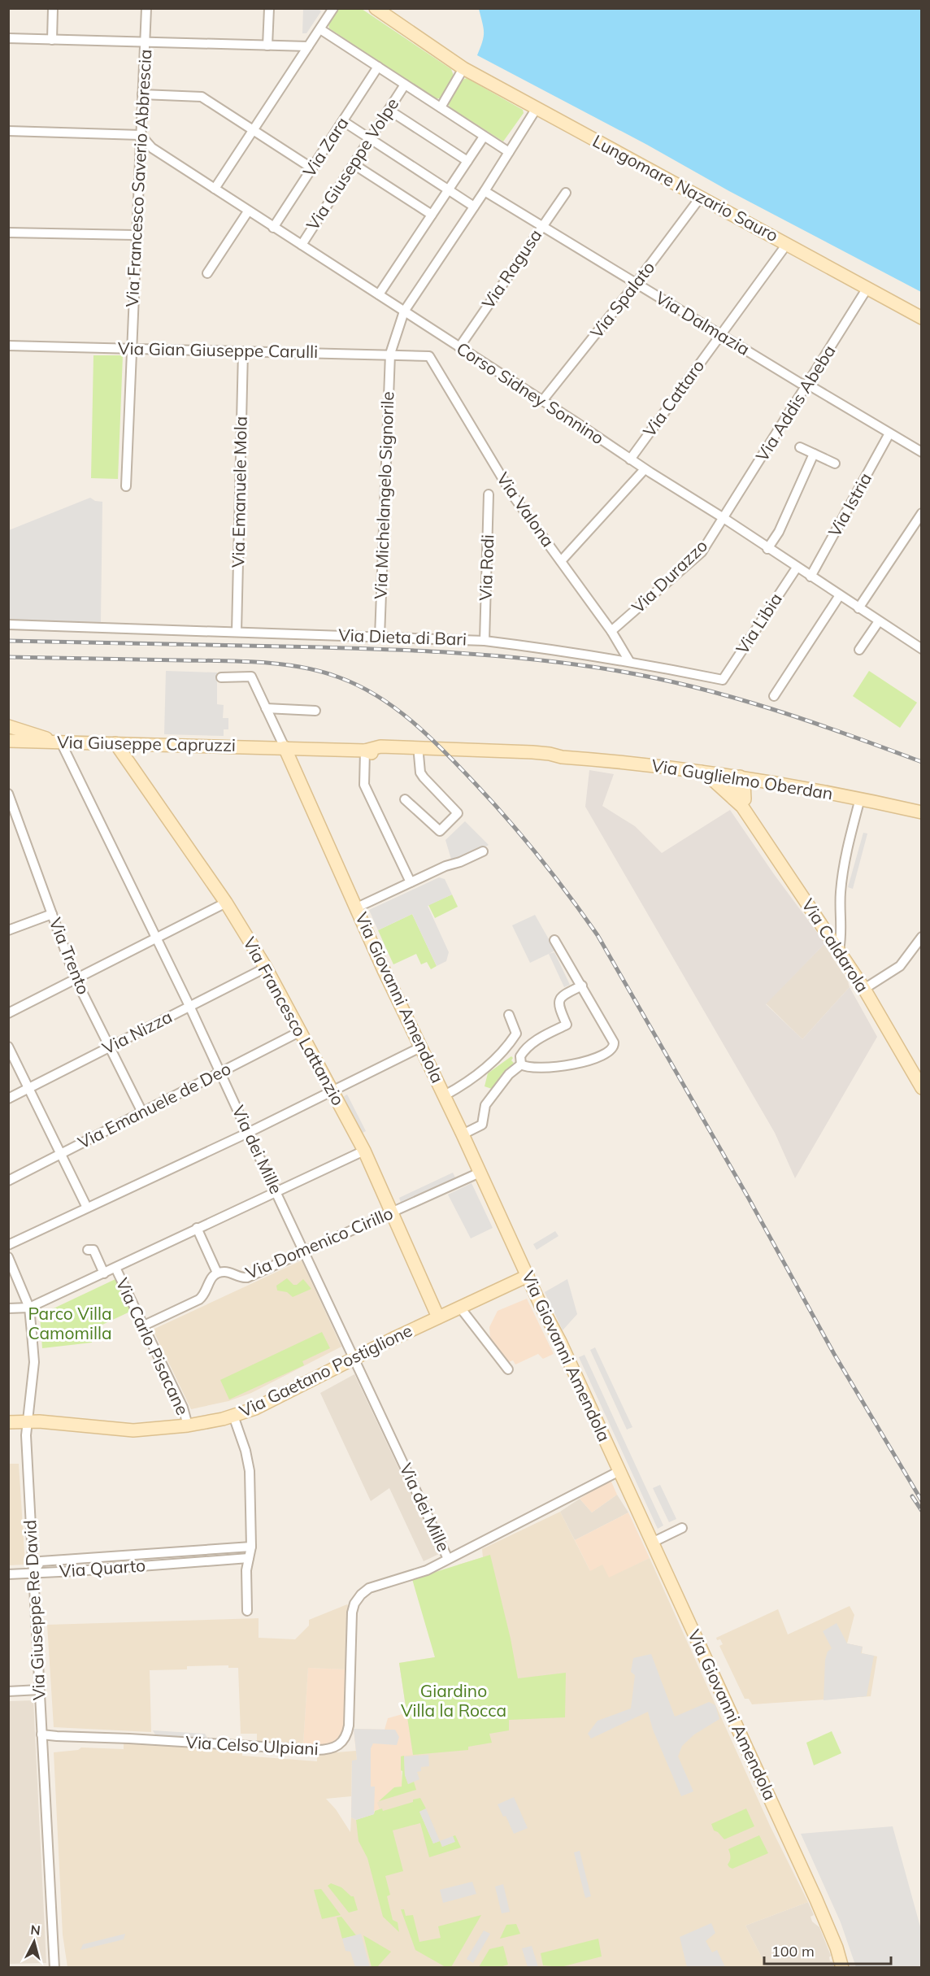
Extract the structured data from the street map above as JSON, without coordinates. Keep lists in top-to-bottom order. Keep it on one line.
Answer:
{"streets":{"main road":["Lungomare Nazario Sauro","Via Giuseppe Capruzzi","Via Guglielmo Oberdan","Via Caldarola","Via Giovanni Amendola","Via Francesco Lattanzio","Via Gaetano Postiglione"],"street":["Via Zara","Via Giuseppe Volpe","Via Francesco Saverio Abbrescia","Via Ragusa","Via Spalato","Via Dalmazia","Via Gian Giuseppe Carulli","Corso Sidney Sonnino","Via Cattaro","Via Addis Abeba","Via Emanuele Mola","Via Michelangelo Signorile","Via Istria","Via Valona","Via Rodi","Via Durazzo","Via Libia","Via Dieta di Bari","Via Trento","Via Nizza","Via Emanuele de Deo","Via dei Mille","Via Domenico Cirillo","Via Carlo Pisacane","Via Quarto","Via Giuseppe Re David","Via Celso Ulpiani"]},"crossings":[["Via Zara","Corso Sidney Sonnino"],["Via Giuseppe Volpe","Corso Sidney Sonnino"],["Via Francesco Saverio Abbrescia","Via Gian Giuseppe Carulli"],["Via Francesco Saverio Abbrescia","Corso Sidney Sonnino"],["Lungomare Nazario Sauro","Via Spalato"],["Lungomare Nazario Sauro","Via Cattaro"],["Lungomare Nazario Sauro","Via Addis Abeba"],["Lungomare Nazario Sauro","Via Michelangelo Signorile"],["Via Ragusa","Via Dalmazia"],["Via Ragusa","Corso Sidney Sonnino"],["Via Spalato","Via Dalmazia"],["Via Spalato","Corso Sidney Sonnino"],["Via Dalmazia","Via Cattaro"],["Via Dalmazia","Via Addis Abeba"],["Via Dalmazia","Via Michelangelo Signorile"],["Via Dalmazia","Via Istria"],["Via Gian Giuseppe Carulli","Via Emanuele Mola"],["Via Gian Giuseppe Carulli","Via Michelangelo Signorile"],["Via Gian Giuseppe Carulli","Via Valona"],["Corso Sidney Sonnino","Via Cattaro"],["Corso Sidney Sonnino","Via Addis Abeba"],["Corso Sidney Sonnino","Via Michelangelo Signorile"],["Corso Sidney Sonnino","Via Istria"],["Corso Sidney Sonnino","Via Durazzo"],["Corso Sidney Sonnino","Via Libia"],["Via Addis Abeba","Via Durazzo"],["Via Emanuele Mola","Via Dieta di Bari"],["Via Michelangelo Signorile","Via Dieta di Bari"],["Via Valona","Via Durazzo"],["Via Valona","Via Dieta di Bari"],["Via Rodi","Via Dieta di Bari"],["Via Libia","Via Dieta di Bari"],["Via Giuseppe Capruzzi","Via Guglielmo Oberdan"],["Via Giuseppe Capruzzi","Via Giovanni Amendola"],["Via Giuseppe Capruzzi","Via Francesco Lattanzio"],["Via Giuseppe Capruzzi","Via dei Mille"],["Via Guglielmo Oberdan","Via Giovanni Amendola"],["Via Trento","Via Nizza"],["Via Trento","Via Emanuele de Deo"],["Via Giovanni Amendola","Via Domenico Cirillo"],["Via Giovanni Amendola","Via Gaetano Postiglione"],["Via Giovanni Amendola","Via Celso Ulpiani"],["Via Francesco Lattanzio","Via Nizza"],["Via Francesco Lattanzio","Via Emanuele de Deo"],["Via Francesco Lattanzio","Via Domenico Cirillo"],["Via Francesco Lattanzio","Via Gaetano Postiglione"],["Via Nizza","Via dei Mille"],["Via Emanuele de Deo","Via dei Mille"],["Via dei Mille","Via Domenico Cirillo"],["Via dei Mille","Via Gaetano Postiglione"],["Via dei Mille","Via Celso Ulpiani"],["Via Carlo Pisacane","Via Gaetano Postiglione"],["Via Gaetano Postiglione","Via Giuseppe Re David"],["Via Quarto","Via Giuseppe Re David"],["Via Giuseppe Re David","Via Celso Ulpiani"]],"parks":["Parco Villa Camomilla","Giardino Villa la Rocca"],"scale_bar":"100 m","north":"top"}
